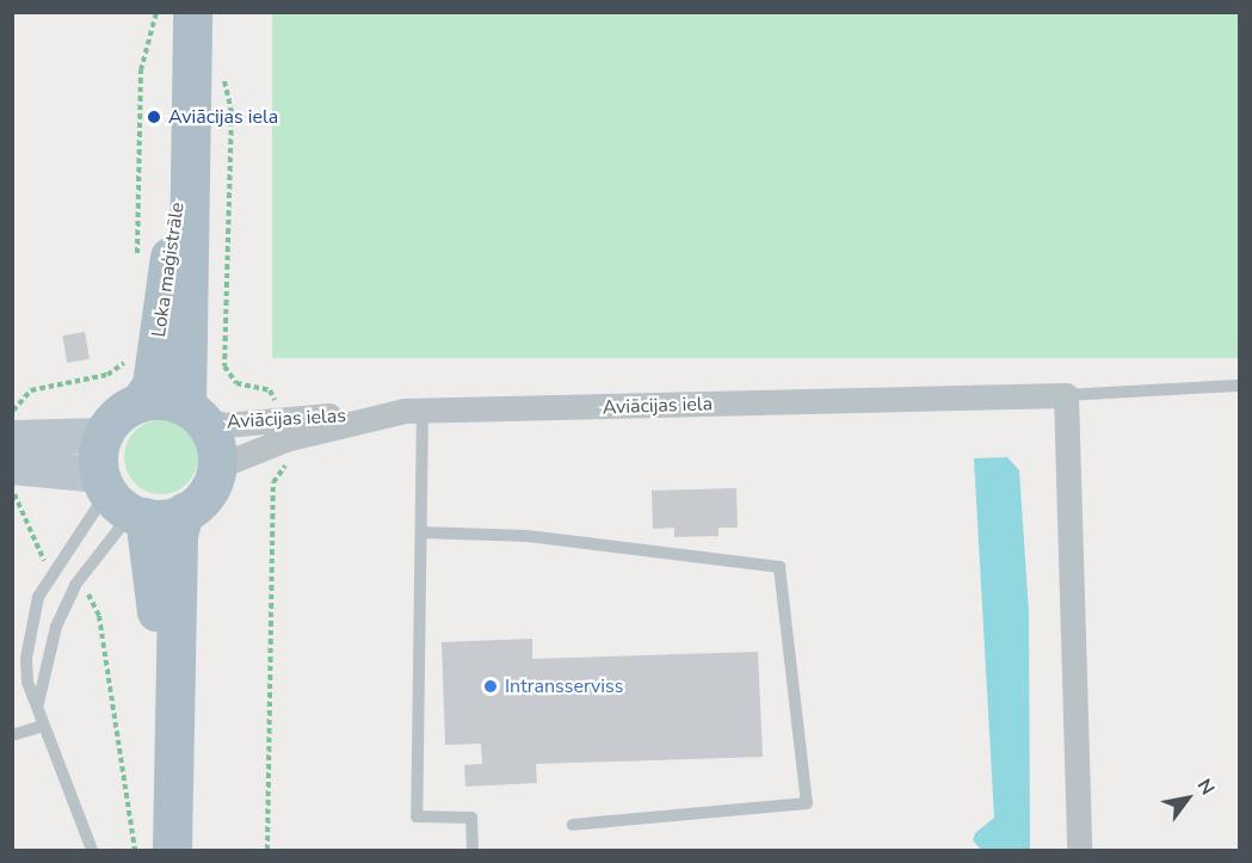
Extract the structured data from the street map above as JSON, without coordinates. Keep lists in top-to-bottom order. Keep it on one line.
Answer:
{"streets":{"main road":["Loka maģistrāle"],"street":["Aviācijas iela","Aviācijas ielas"]},"crossings":[["Loka maģistrāle","Aviācijas iela"],["Loka maģistrāle","Aviācijas ielas"],["Aviācijas iela","Aviācijas ielas"]],"places":["Aviācijas iela","Intransserviss"],"north":"top right"}
